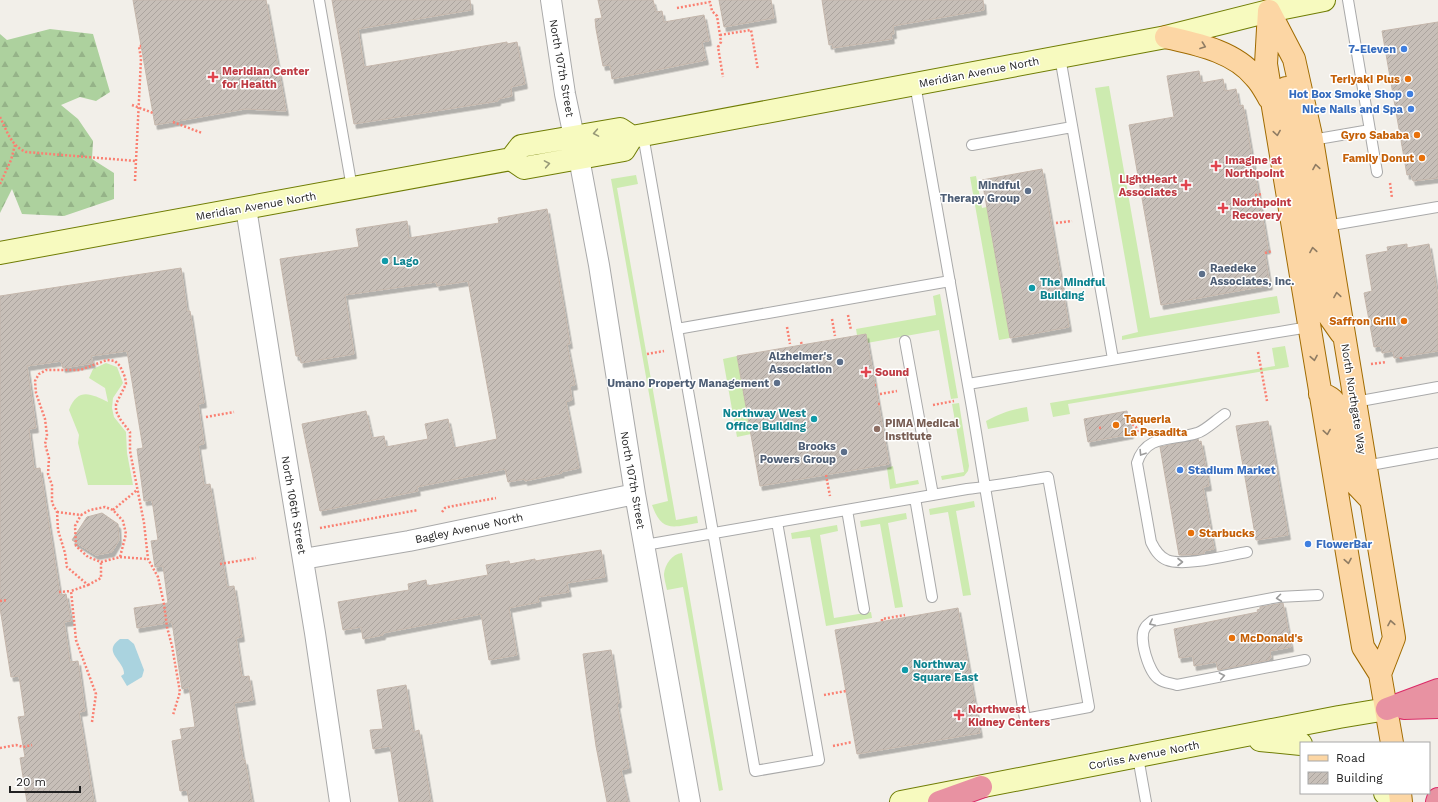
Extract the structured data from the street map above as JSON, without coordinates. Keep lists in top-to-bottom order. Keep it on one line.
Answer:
{"streets":{"main road":["North Northgate Way"],"street":["North 107th Street","Meridian Avenue North","North 106th Street","Bagley Avenue North","Corliss Avenue North"]},"crossings":[["North 107th Street","Bagley Avenue North"],["Meridian Avenue North","North Northgate Way"],["Meridian Avenue North","North 106th Street"],["North 106th Street","Bagley Avenue North"]],"places":{"other":["7-Eleven","Teriyaki Plus","Hot Box Smoke Shop","Nice Nails and Spa","Gyro Sababa","Family Donut","Mindful Therapy Group","Lago","Raedeke Associates, Inc.","The Mindful Building","Saffron Grill","Alzheimer's Association","Umano Property Management","Northway West Office Building","Taqueria La Pasadita","PIMA Medical Institute","Brooks Powers Group","Stadium Market","Starbucks","FlowerBar","McDonald's","Northway Square East"],"health":["Meridian Center for Health","Imagine at Northpoint","LightHeart Associates","Northpoint Recovery","Sound","Northwest Kidney Centers"]},"legend":["Road","Building"],"scale_bar":"20 m"}
